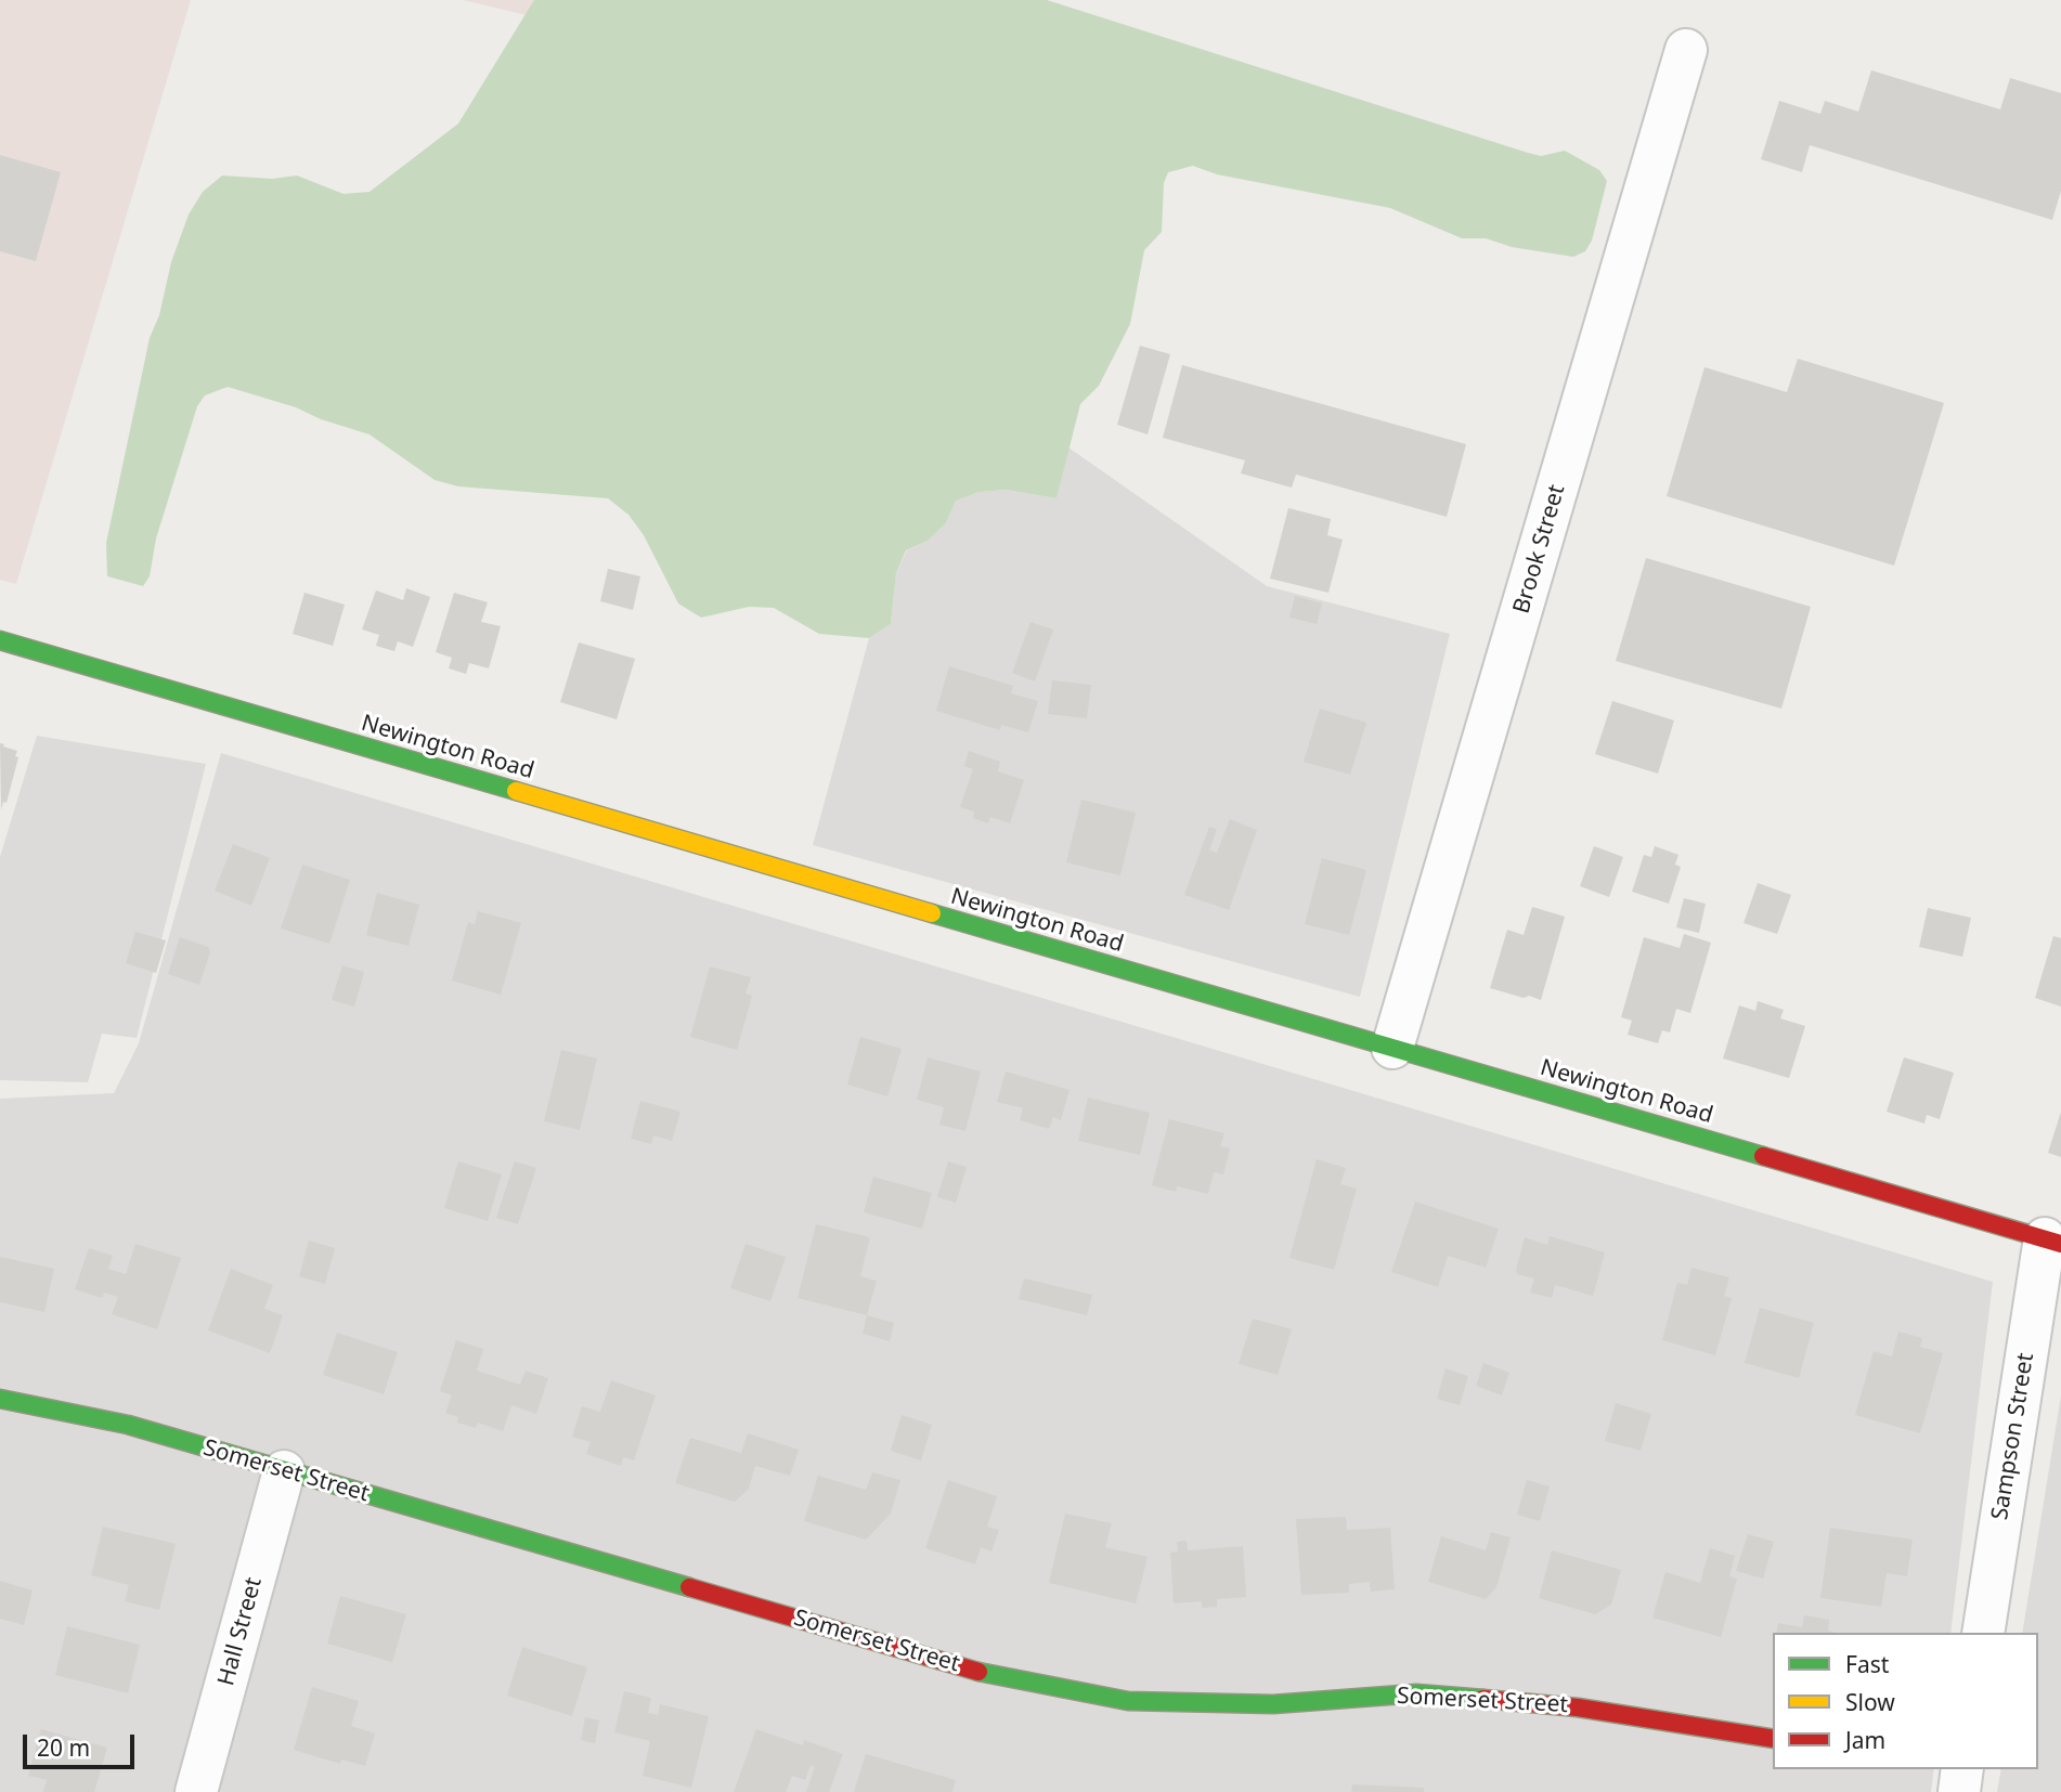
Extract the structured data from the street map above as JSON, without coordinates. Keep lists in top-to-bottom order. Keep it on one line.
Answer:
{"streets":{"main road":["Newington Road","Somerset Street"],"street":["Brook Street","Sampson Street","Hall Street"]},"crossings":[["Brook Street","Newington Road"],["Newington Road","Sampson Street"],["Somerset Street","Hall Street"]],"legend":["Fast","Slow","Jam"],"scale_bar":"20 m"}
